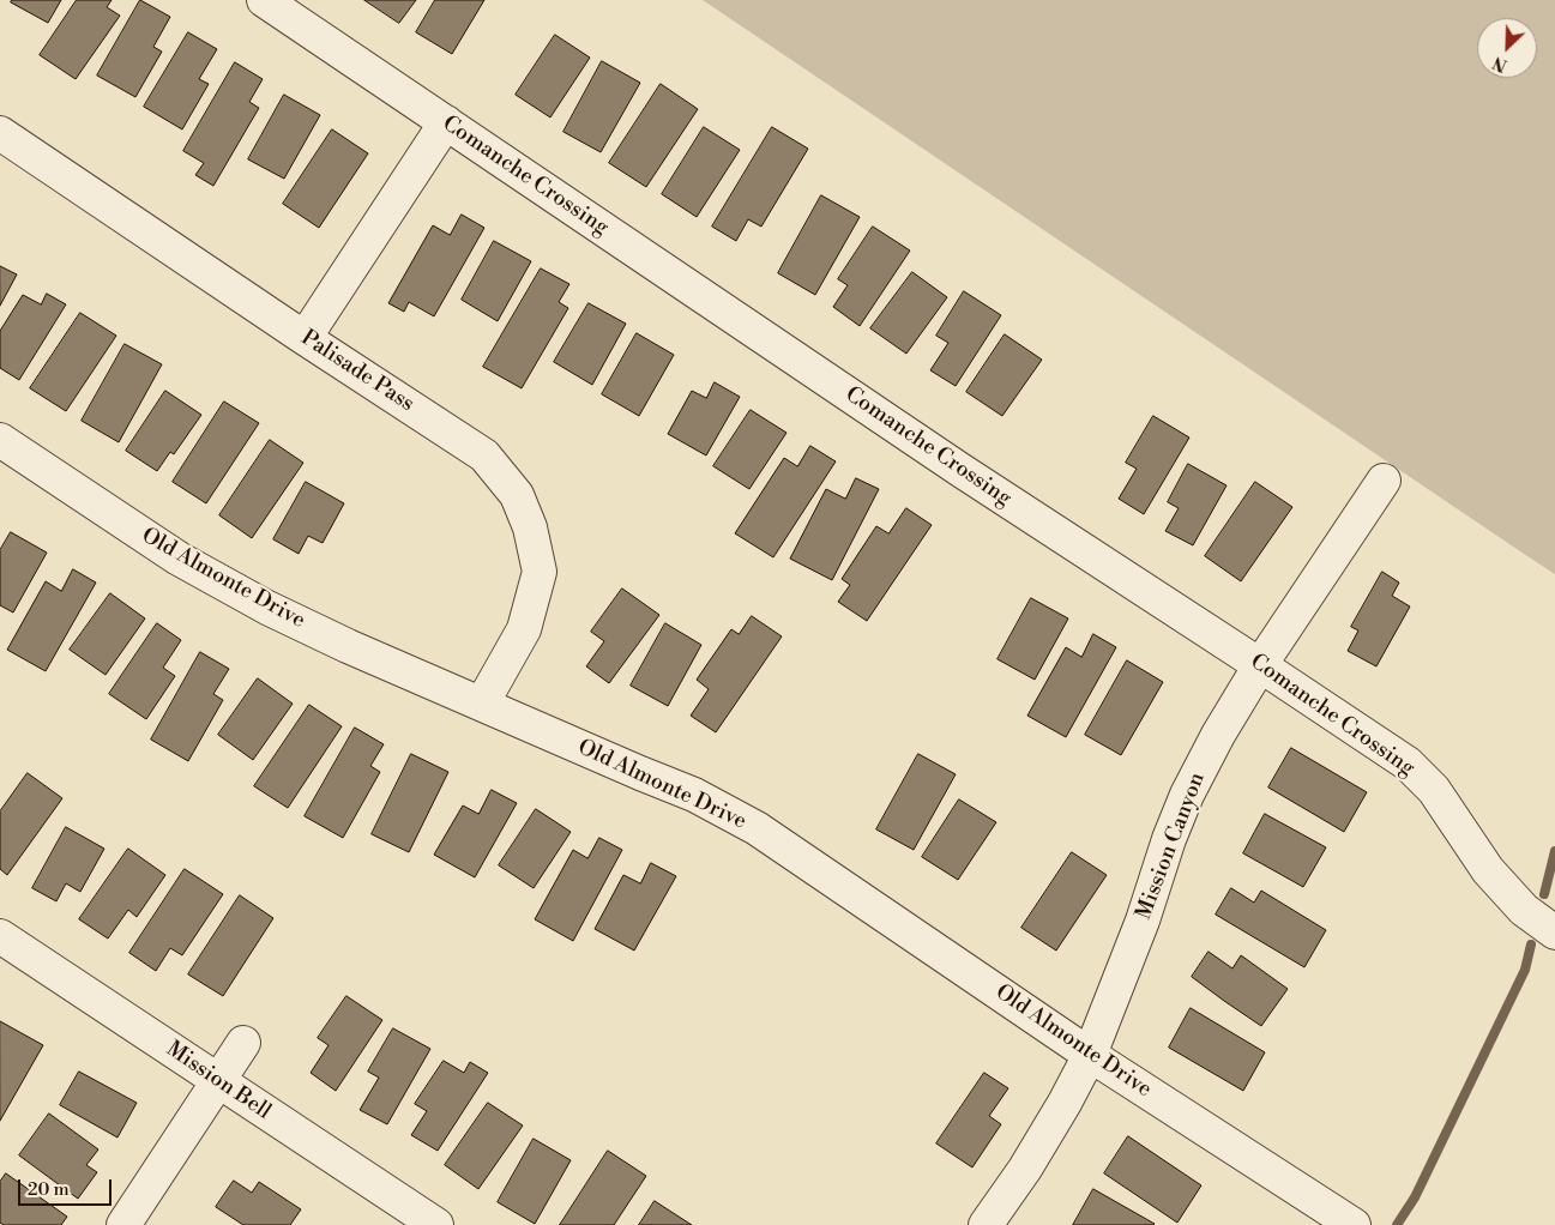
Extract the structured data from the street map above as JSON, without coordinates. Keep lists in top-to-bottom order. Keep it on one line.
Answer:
{"streets":{"street":["Comanche Crossing","Palisade Pass","Old Almonte Drive","Mission Canyon","Mission Bell"]},"crossings":[["Comanche Crossing","Mission Canyon"],["Palisade Pass","Old Almonte Drive"],["Old Almonte Drive","Mission Canyon"]],"scale_bar":"20 m","north":"bottom left"}
